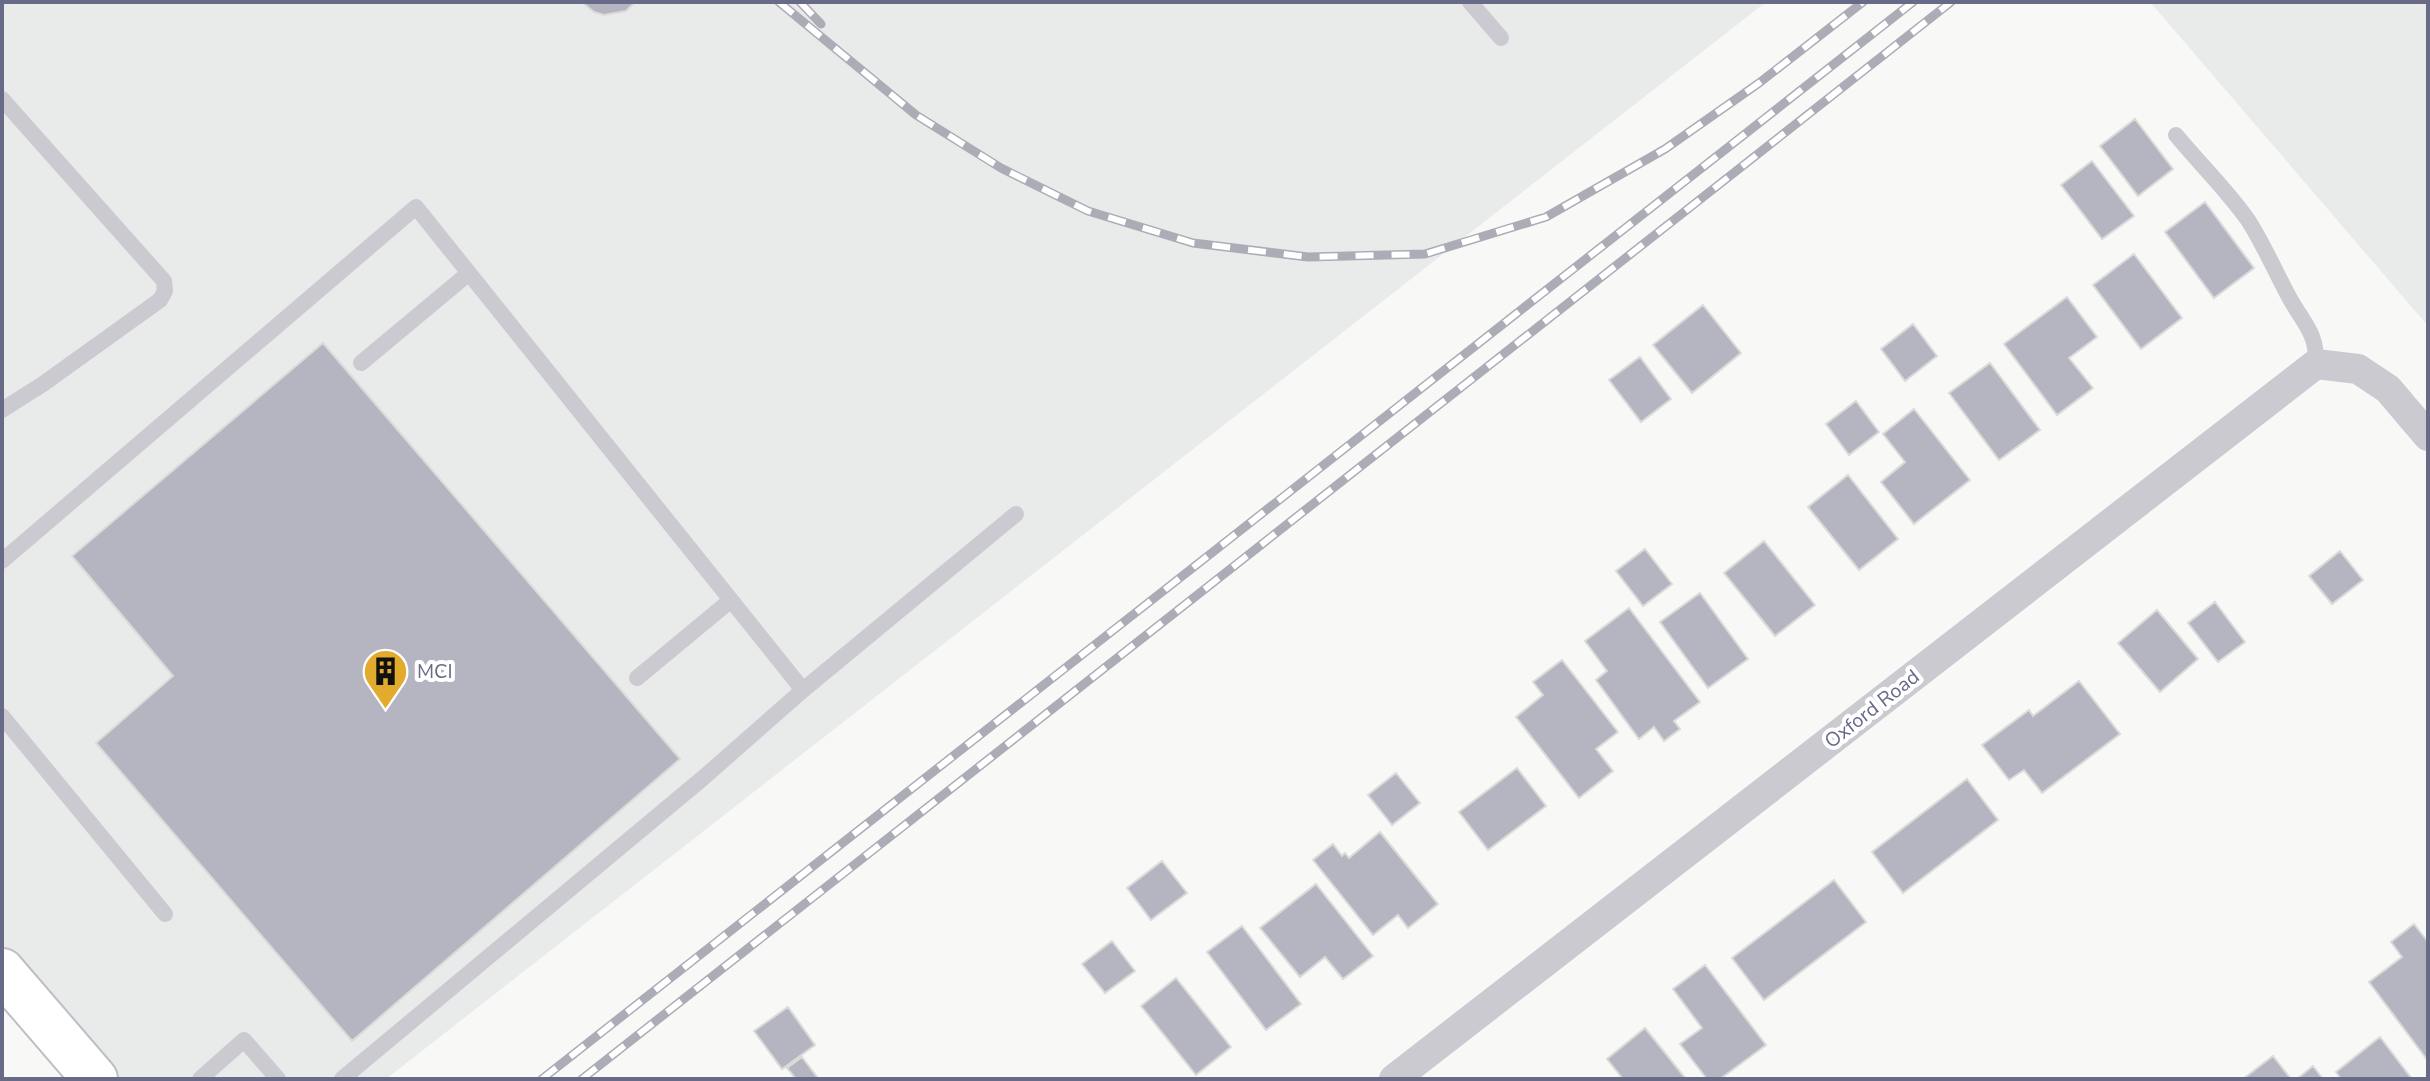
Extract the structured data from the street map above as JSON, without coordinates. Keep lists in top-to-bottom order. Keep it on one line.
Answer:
{"streets":{"street":["Oxford Road"]},"places":{"building":["MCI"]}}
